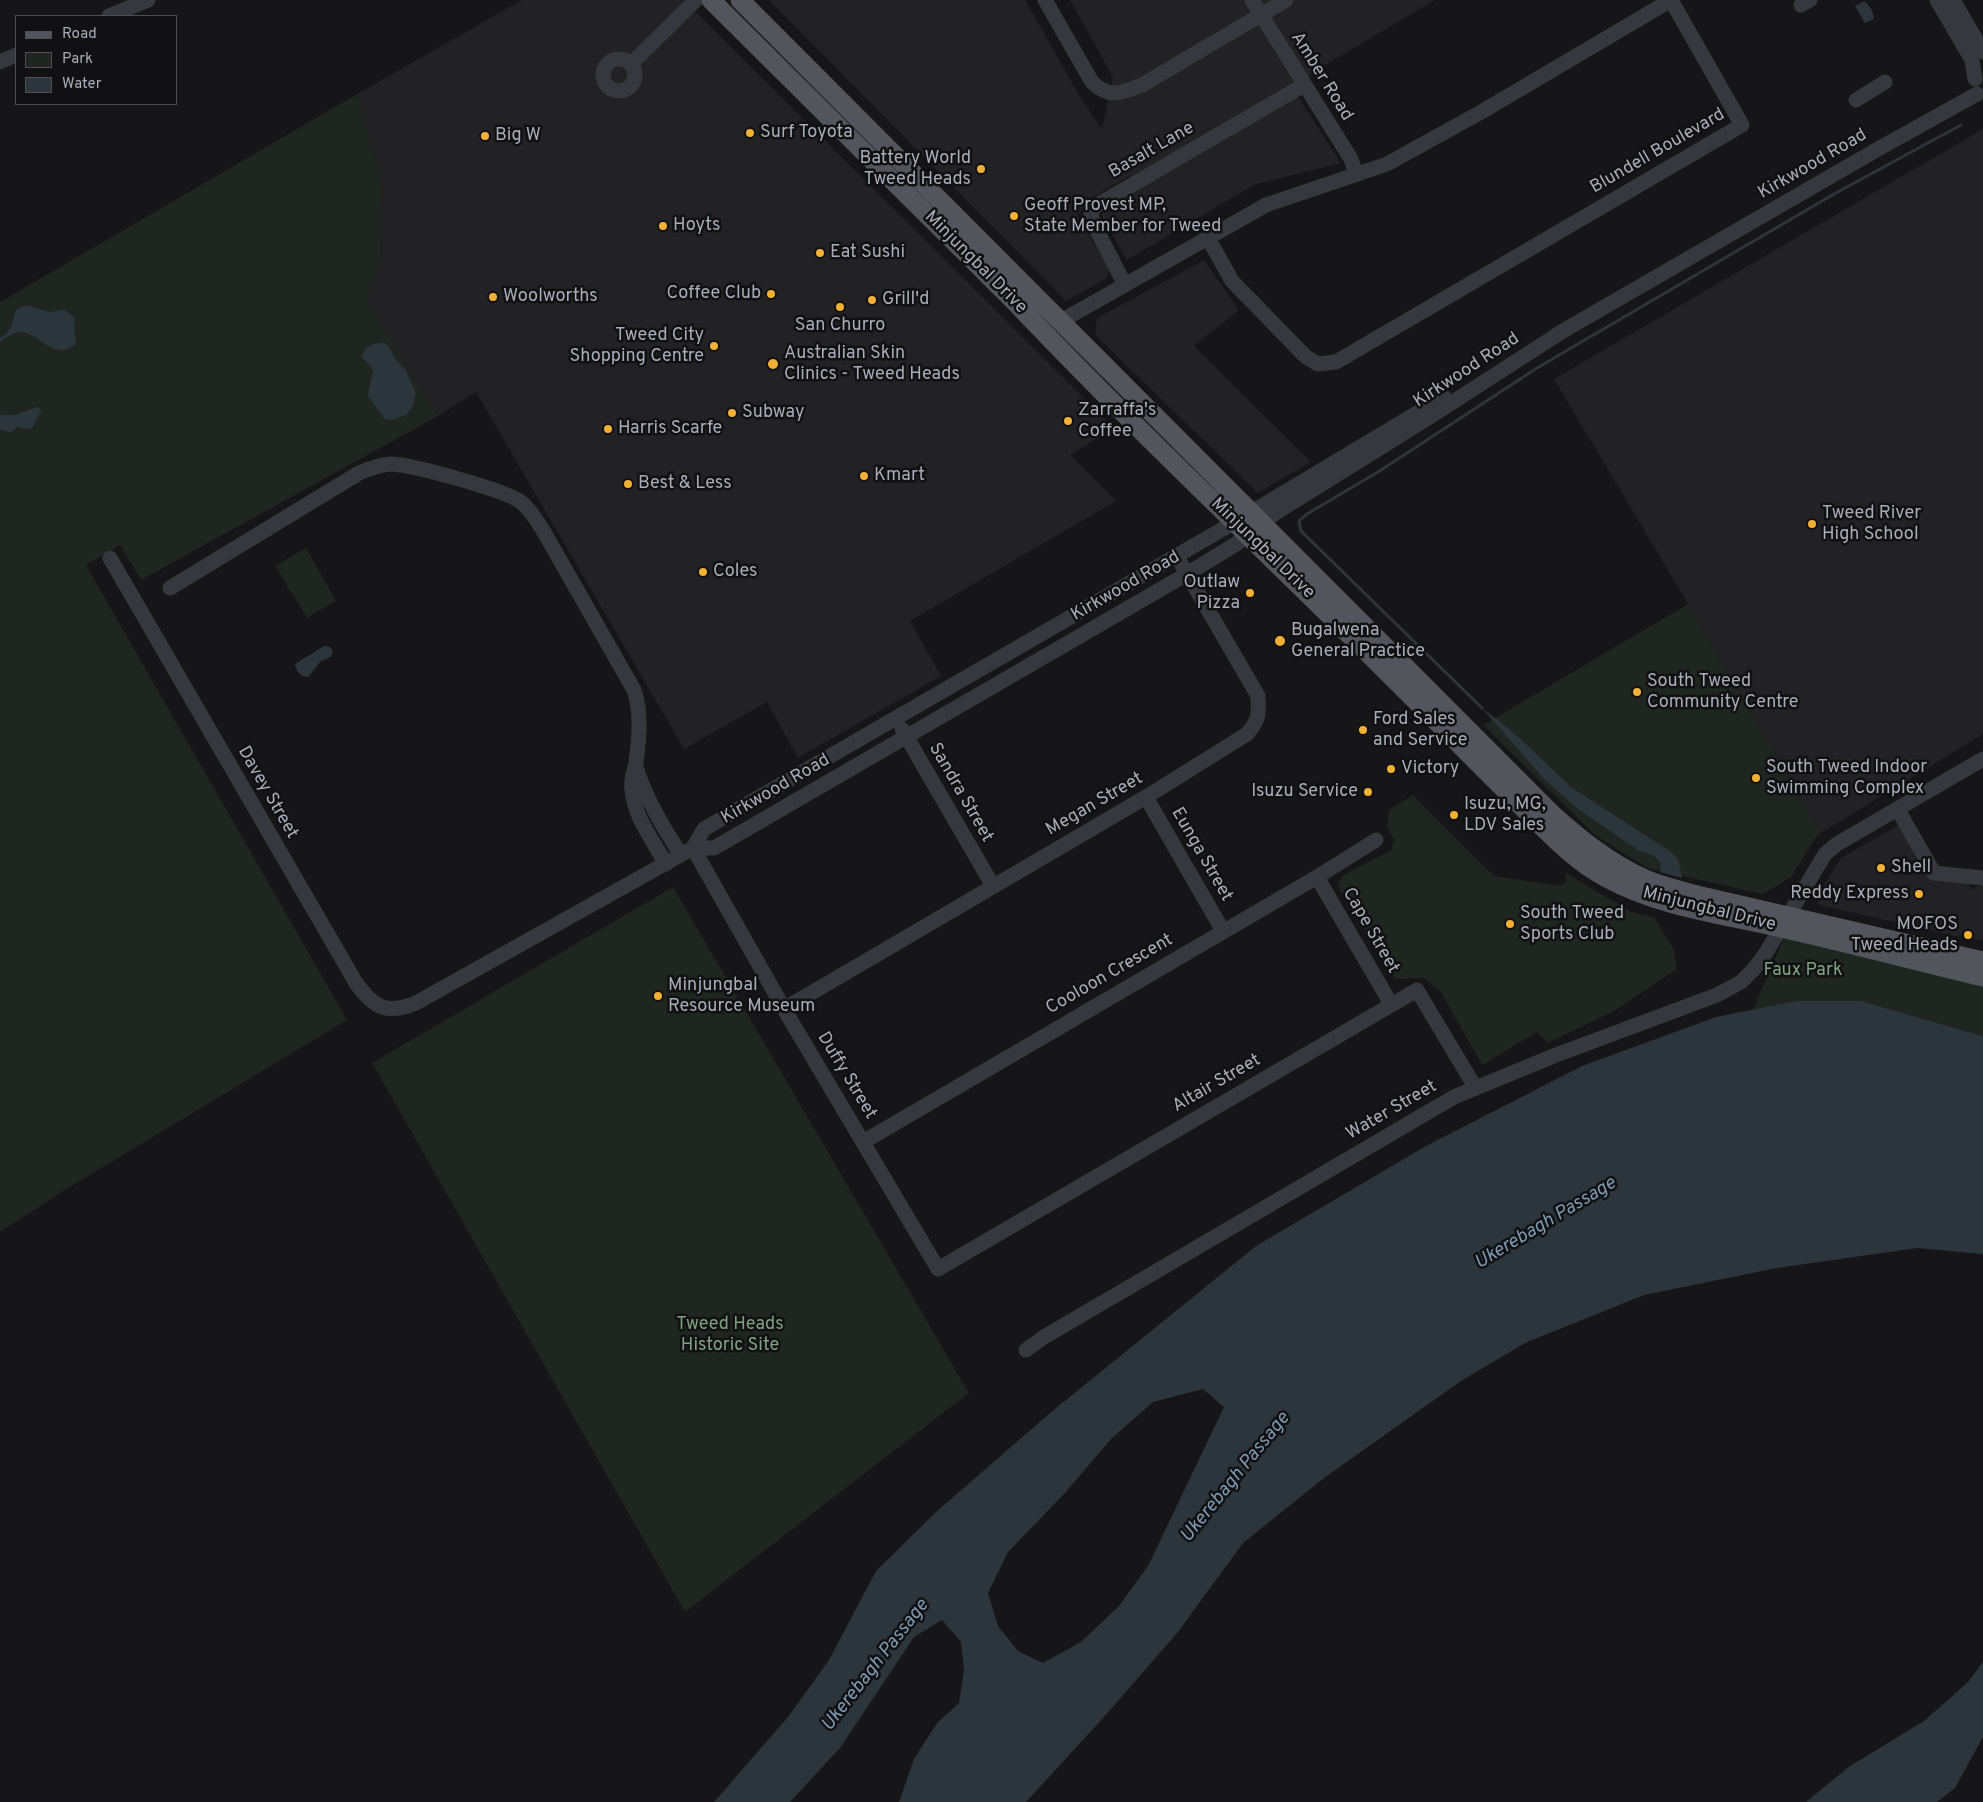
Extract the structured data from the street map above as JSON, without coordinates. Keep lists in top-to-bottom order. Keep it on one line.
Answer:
{"streets":{"main road":["Minjungbal Drive"],"street":["Amber Road","Basalt Lane","Blundell Boulevard","Kirkwood Road","Davey Street","Sandra Street","Megan Street","Eunga Street","Cape Street","Cooloon Crescent","Duffy Street","Altair Street","Water Street"]},"crossings":[["Amber Road","Basalt Lane"],["Amber Road","Blundell Boulevard"],["Basalt Lane","Blundell Boulevard"],["Blundell Boulevard","Minjungbal Drive"],["Kirkwood Road","Minjungbal Drive"],["Kirkwood Road","Davey Street"],["Kirkwood Road","Sandra Street"],["Kirkwood Road","Megan Street"],["Kirkwood Road","Duffy Street"],["Minjungbal Drive","Water Street"],["Sandra Street","Megan Street"],["Megan Street","Eunga Street"],["Megan Street","Duffy Street"],["Eunga Street","Cooloon Crescent"],["Cape Street","Cooloon Crescent"],["Cape Street","Altair Street"],["Cooloon Crescent","Duffy Street"],["Duffy Street","Altair Street"],["Altair Street","Water Street"]],"water":["Ukerebagh Passage"],"parks":["Faux Park","Tweed Heads Historic Site"],"places":["Surf Toyota","Big W","Battery World Tweed Heads","Geoff Provest MP, State Member for Tweed","Hoyts","Eat Sushi","Coffee Club","Woolworths","Grill'd","San Churro","Tweed City Shopping Centre","Australian Skin Clinics - Tweed Heads","Subway","Zarraffa's Coffee","Harris Scarfe","Kmart","Best & Less","Tweed River High School","Coles","Outlaw Pizza","Bugalwena General Practice","South Tweed Community Centre","Ford Sales and Service","Victory","South Tweed Indoor Swimming Complex","Isuzu Service","Isuzu, MG, LDV Sales","Shell","Reddy Express","South Tweed Sports Club","MOFOS Tweed Heads","Minjungbal Resource Museum"],"legend":["Road","Park","Water"]}
